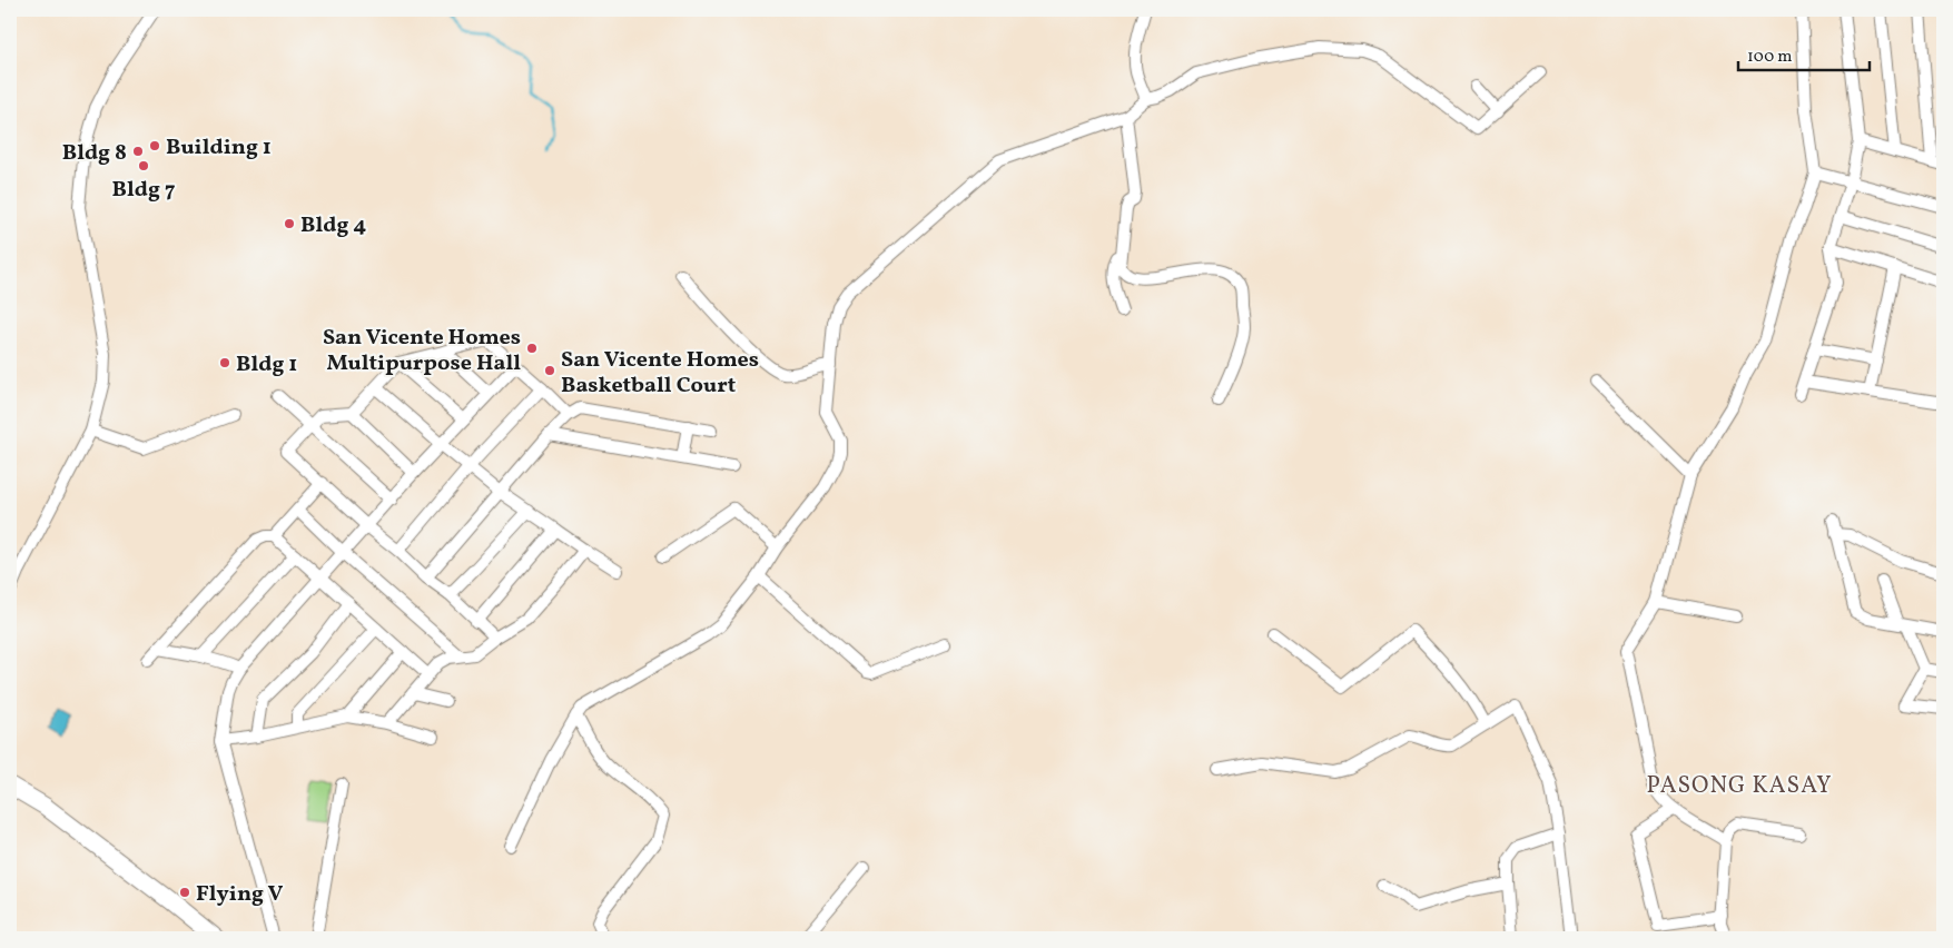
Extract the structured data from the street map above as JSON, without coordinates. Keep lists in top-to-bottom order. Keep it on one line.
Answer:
{"districts":["PASONG KASAY"],"places":["Building 1","Bldg 8","Bldg 7","Bldg 4","San Vicente Homes Multipurpose Hall","Bldg 1","San Vicente Homes Basketball Court","Flying V"],"scale_bar":"100 m"}
